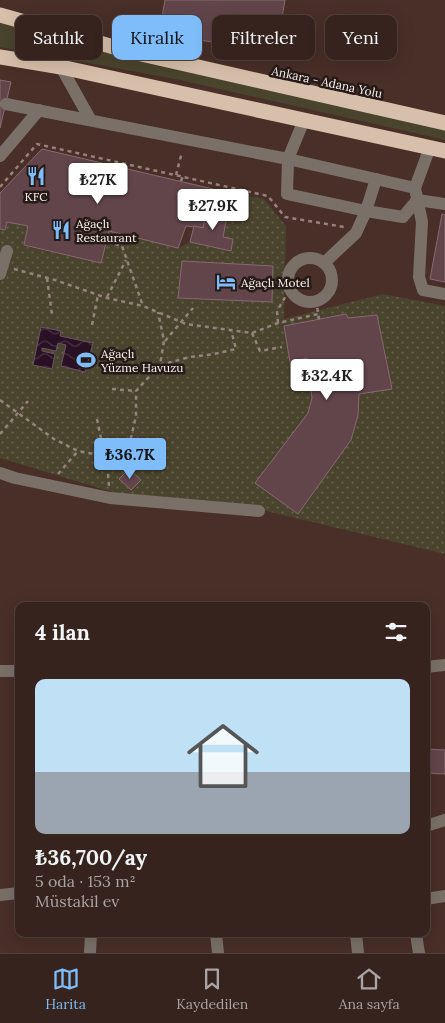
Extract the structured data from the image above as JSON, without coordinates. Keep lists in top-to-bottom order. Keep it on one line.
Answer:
{"streets":{"highway":["Ankara - Adana Yolu"]},"places":{"restaurant":["KFC","Ağaçlı Restaurant"],"hotel":["Ağaçlı Motel"],"sports":["Ağaçlı Yüzme Havuzu"]},"page":{"chip":["Satılık","Kiralık","Filtreler","Yeni"],"price":["₺27K","₺27.9K","₺32.4K","₺36.7K"],"heading":"4 ilan","list":[{"name":"₺36,700/ay","note":"5 oda · 153 m² · Müstakil ev"}],"tabs":["Harita","Kaydedilen","Ana sayfa"]}}
